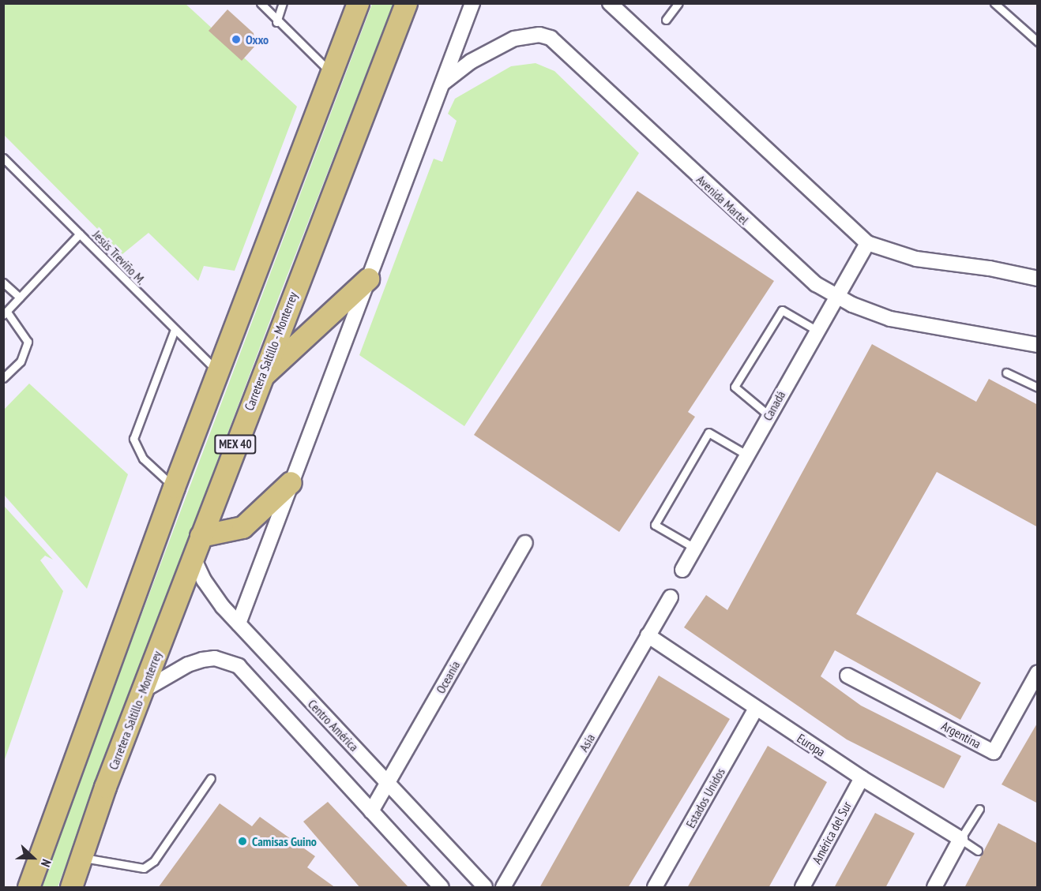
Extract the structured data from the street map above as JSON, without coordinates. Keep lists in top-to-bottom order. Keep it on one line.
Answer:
{"streets":{"main road":["Carretera Saltillo - Monterrey","MEX 40"],"street":["Avenida Martel","Canadá","Oceanía","Centro América","Argentina","Asia","Europa","Estados Unidos","América del Sur"],"lane":["Jesús Treviño M."]},"crossings":[["Avenida Martel","Canadá"],["Jesús Treviño M.","MEX 40"],["Carretera Saltillo - Monterrey","Centro América"],["Oceanía","Centro América"],["Asia","Europa"],["Europa","Estados Unidos"],["Europa","América del Sur"]],"places":["Oxxo","Camisas Guino"],"north":"right"}
